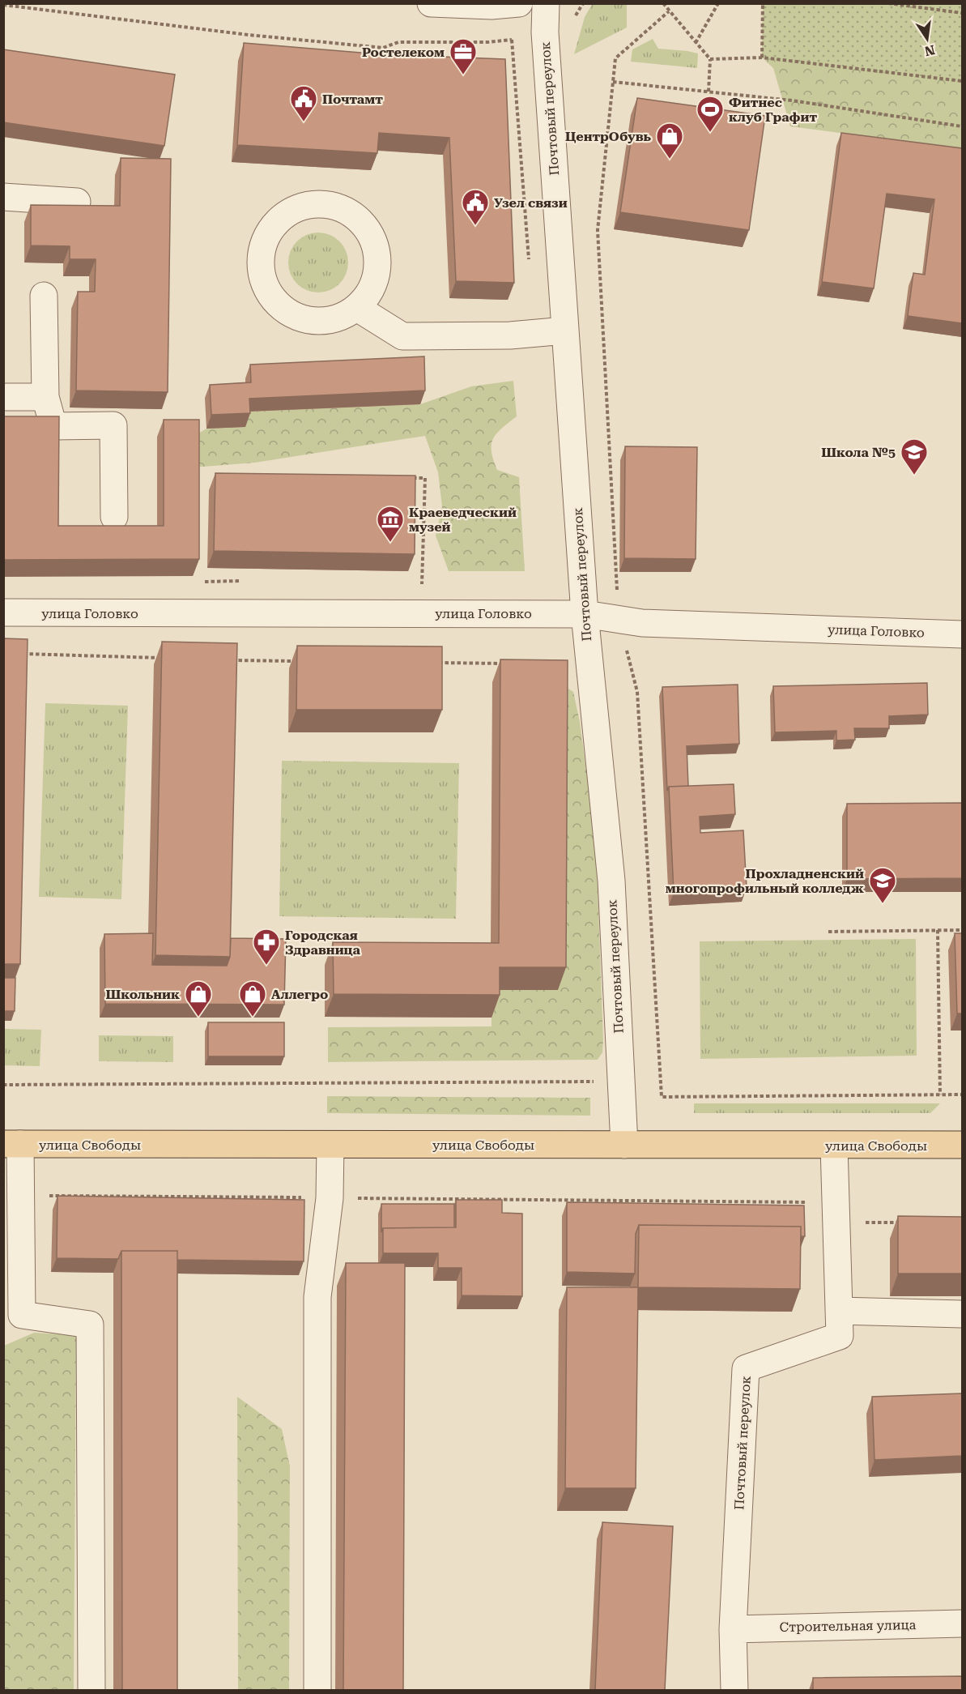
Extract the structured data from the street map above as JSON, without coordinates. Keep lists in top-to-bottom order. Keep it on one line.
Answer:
{"streets":{"main road":["улица Свободы"],"street":["Почтовый переулок","улица Головко","Строительная улица"]},"crossings":[["Почтовый переулок","улица Головко"],["Почтовый переулок","улица Свободы"],["Почтовый переулок","Строительная улица"]],"places":{"office":["Ростелеком"],"public building":["Почтамт","Узел связи"],"sports":["Фитнес клуб Графит"],"shop":["ЦентрОбувь","Школьник","Аллегро"],"school or university":["Школа №5","Прохладненский многопрофильный колледж"],"museum":["Краеведческий музей"],"pharmacy":["Городская Здравница"]},"north":"bottom"}
